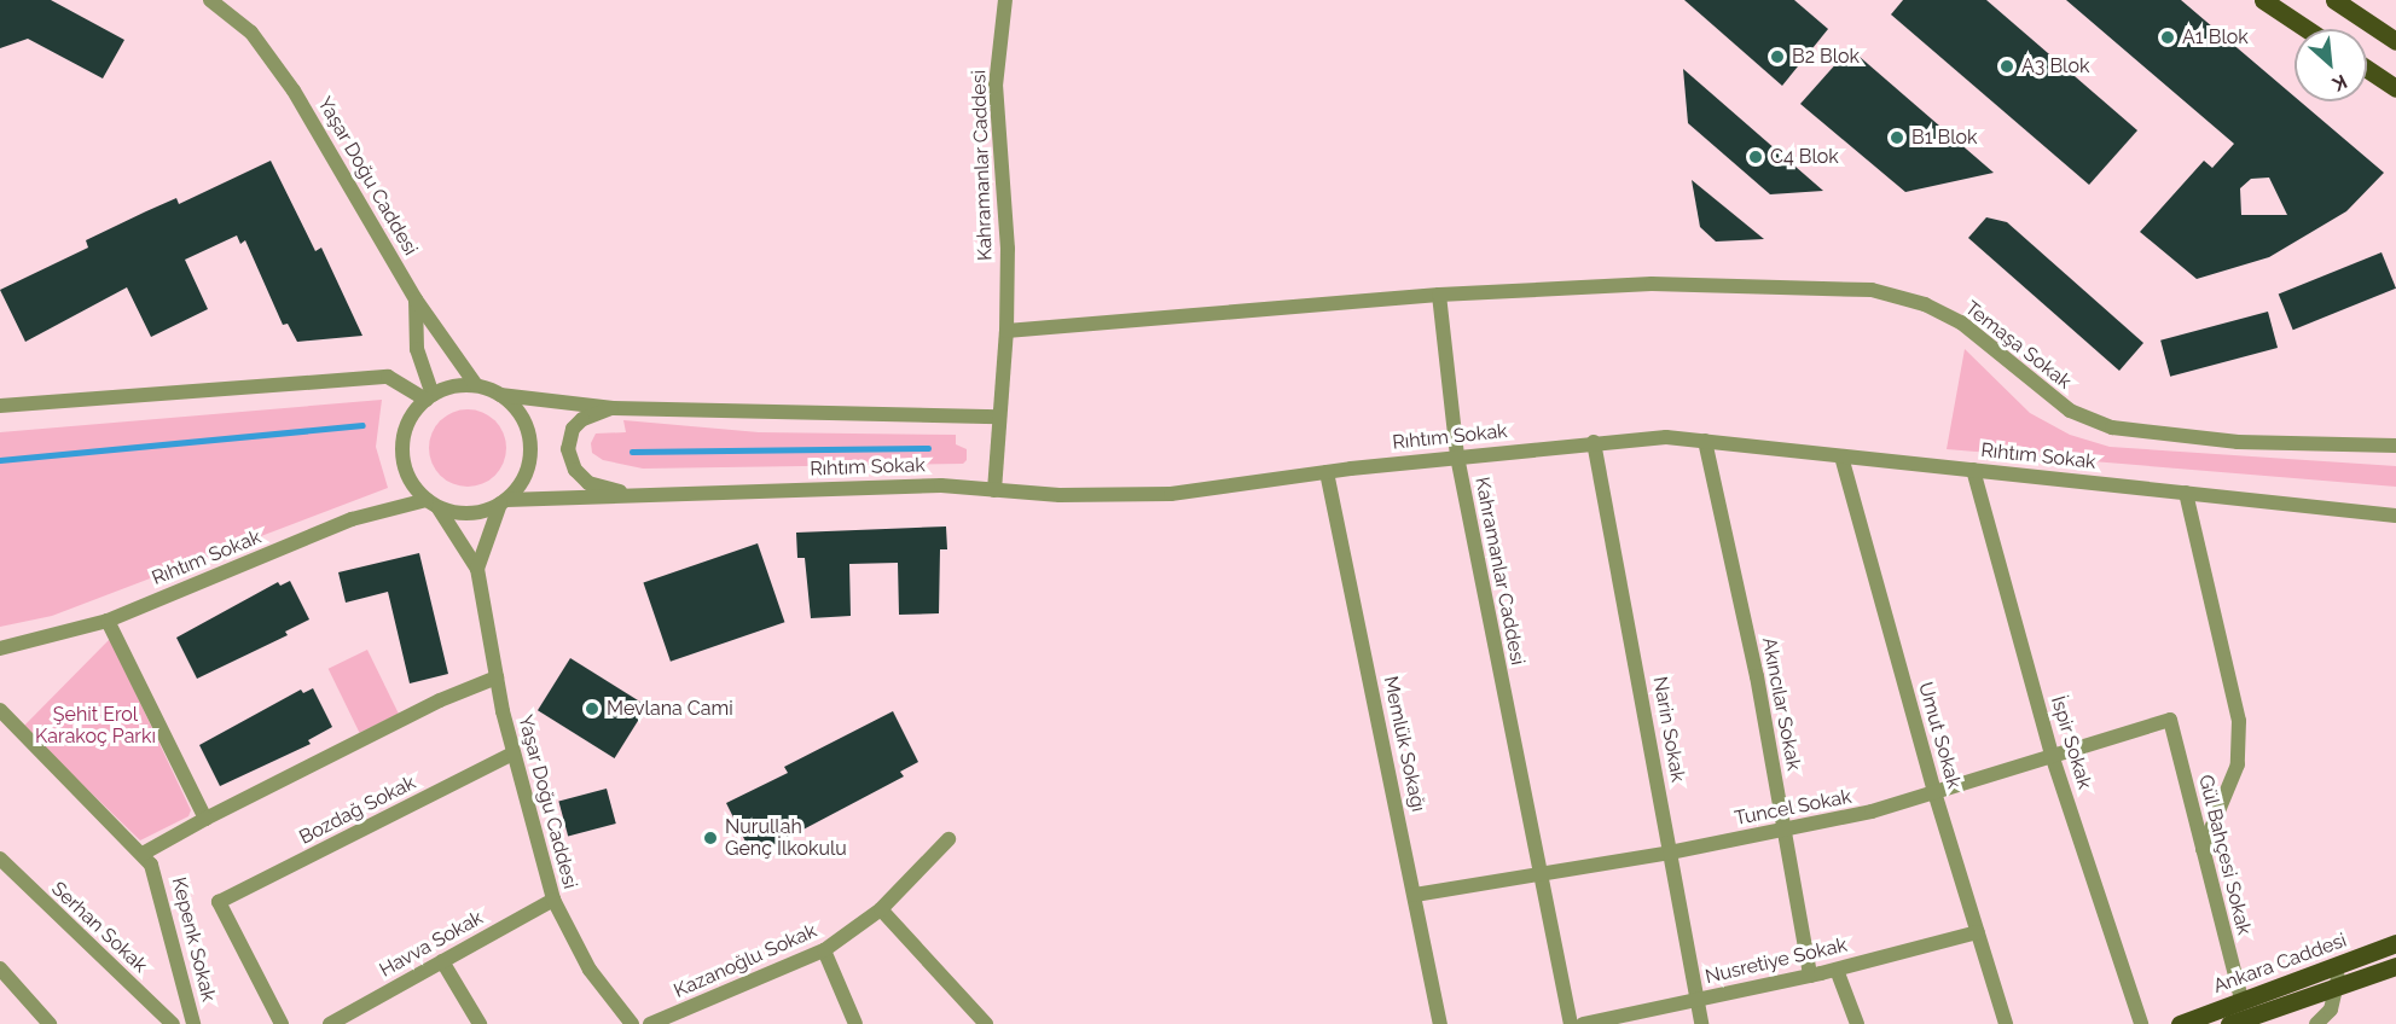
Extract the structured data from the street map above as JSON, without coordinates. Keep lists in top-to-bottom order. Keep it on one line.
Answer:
{"streets":{"main road":["Ankara Caddesi"],"street":["Kahramanlar Caddesi","Yaşar Doğu Caddesi","Temaşa Sokak","Rıhtım Sokak","Akıncılar Sokak","Narin Sokak","Umut Sokak","İspir Sokak","Memlük Sokağı","Tuncel Sokak","Bozdağ Sokak","Gül Bahçesi Sokak","Serhan Sokak","Kepenk Sokak","Havva Sokak","Kazanoğlu Sokak","Nusretiye Sokak"]},"crossings":[["Kahramanlar Caddesi","Temaşa Sokak"],["Kahramanlar Caddesi","Rıhtım Sokak"],["Kahramanlar Caddesi","Tuncel Sokak"],["Yaşar Doğu Caddesi","Rıhtım Sokak"],["Yaşar Doğu Caddesi","Bozdağ Sokak"],["Yaşar Doğu Caddesi","Havva Sokak"],["Rıhtım Sokak","Akıncılar Sokak"],["Rıhtım Sokak","Narin Sokak"],["Rıhtım Sokak","Umut Sokak"],["Rıhtım Sokak","İspir Sokak"],["Rıhtım Sokak","Memlük Sokağı"],["Akıncılar Sokak","Tuncel Sokak"],["Akıncılar Sokak","Nusretiye Sokak"],["Narin Sokak","Tuncel Sokak"],["Narin Sokak","Nusretiye Sokak"],["Umut Sokak","Tuncel Sokak"],["Umut Sokak","Nusretiye Sokak"],["İspir Sokak","Tuncel Sokak"],["Memlük Sokağı","Tuncel Sokak"],["Tuncel Sokak","Gül Bahçesi Sokak"],["Gül Bahçesi Sokak","Ankara Caddesi"]],"parks":["Şehit Erol Karakoç Parkı"],"places":["A1 Blok","B2 Blok","A3 Blok","B1 Blok","C4 Blok","Mevlana Cami","Nurullah Genç İlkokulu"],"north":"bottom right"}
